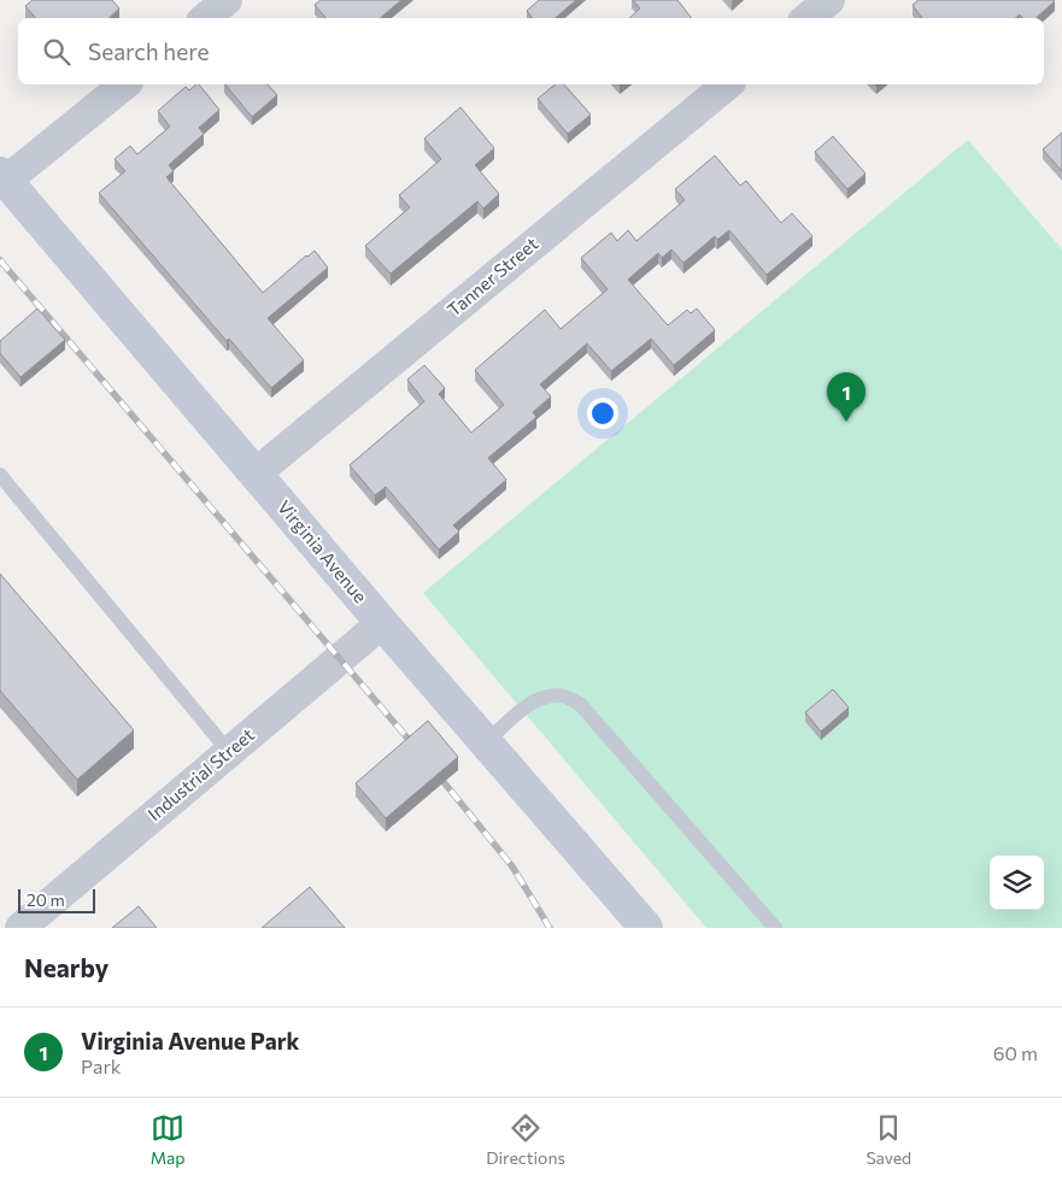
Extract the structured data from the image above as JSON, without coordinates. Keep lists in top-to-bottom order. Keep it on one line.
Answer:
{"streets":{"street":["Tanner Street","Virginia Avenue","Industrial Street"]},"crossings":[["Tanner Street","Virginia Avenue"],["Virginia Avenue","Industrial Street"]],"scale_bar":"20 m","page":{"search":"Search here","pins":"1","scale":"20 m","heading":"Nearby","list":[{"mark":"1","name":"Virginia Avenue Park","note":"Park","value":"60 m"}],"nav":["Map","Directions","Saved"]}}
